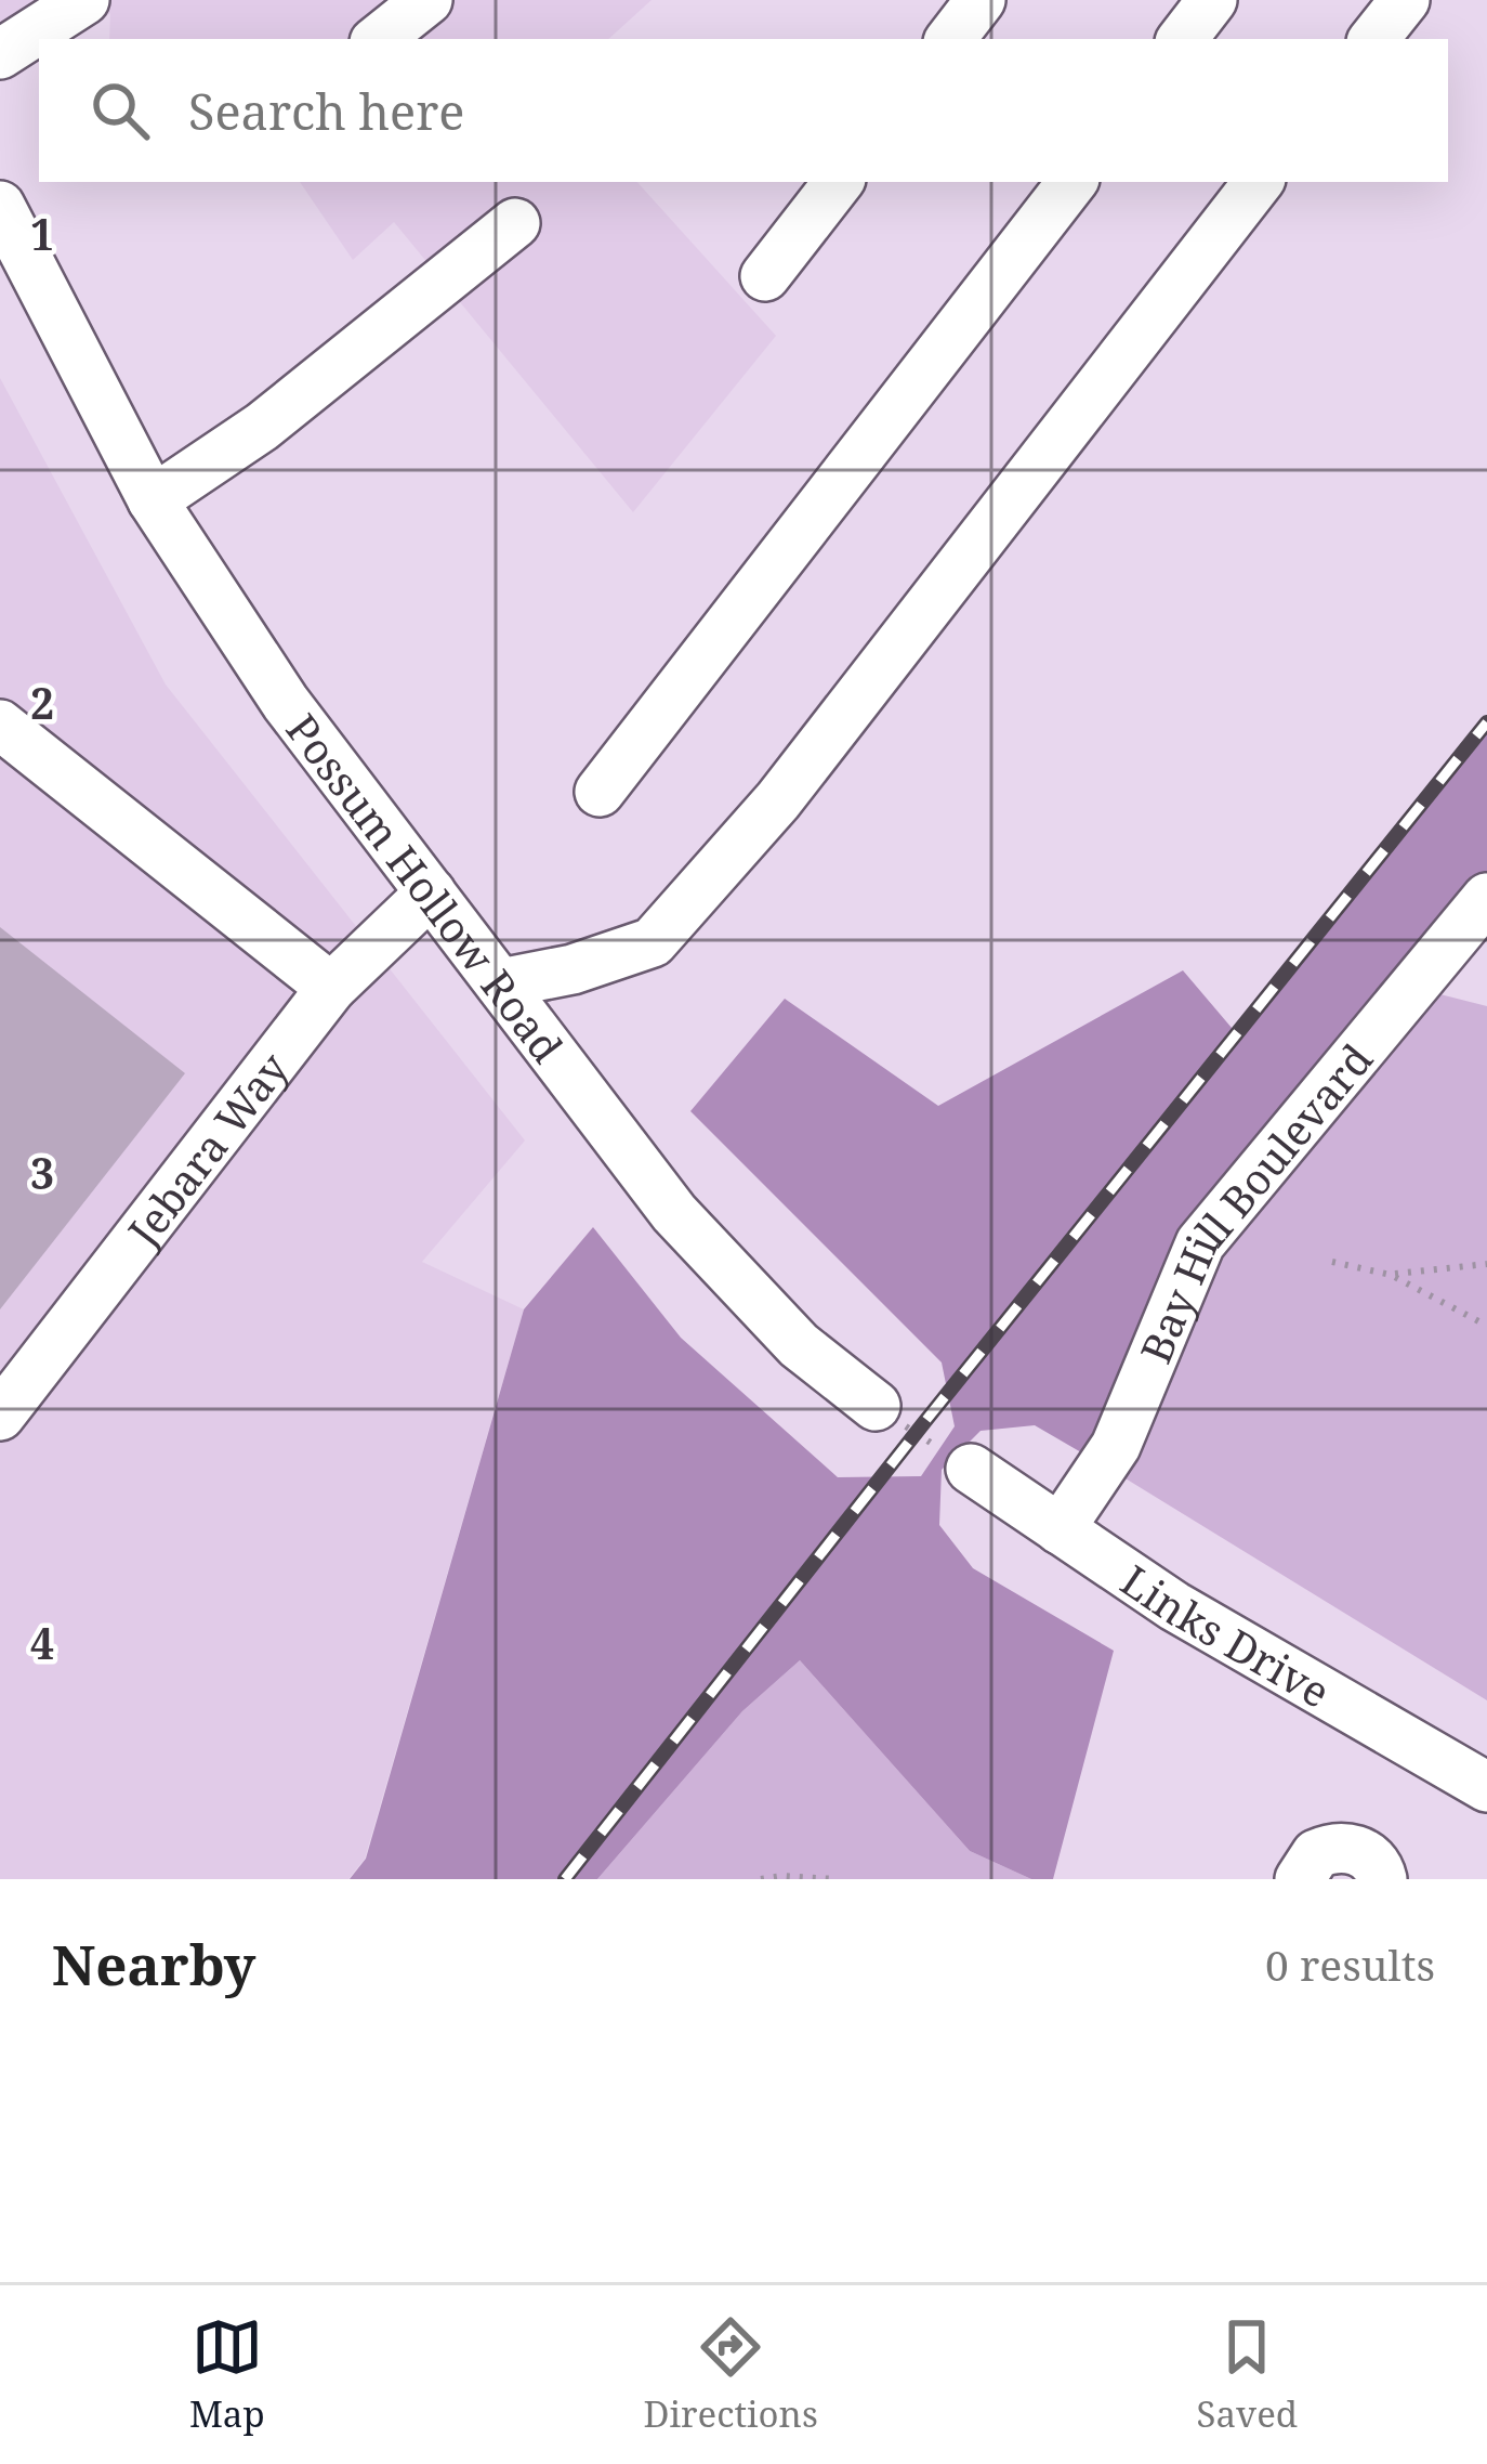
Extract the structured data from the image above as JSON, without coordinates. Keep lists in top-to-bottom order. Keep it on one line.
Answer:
{"streets":{"street":["Possum Hollow Road","Jebara Way","Bay Hill Boulevard","Links Drive"]},"crossings":[["Possum Hollow Road","Jebara Way"],["Bay Hill Boulevard","Links Drive"]],"page":{"search":"Search here","heading":["Nearby","0 results"],"nav":["Map","Directions","Saved"]},"grid":{"rows":["1","2","3","4"]}}
